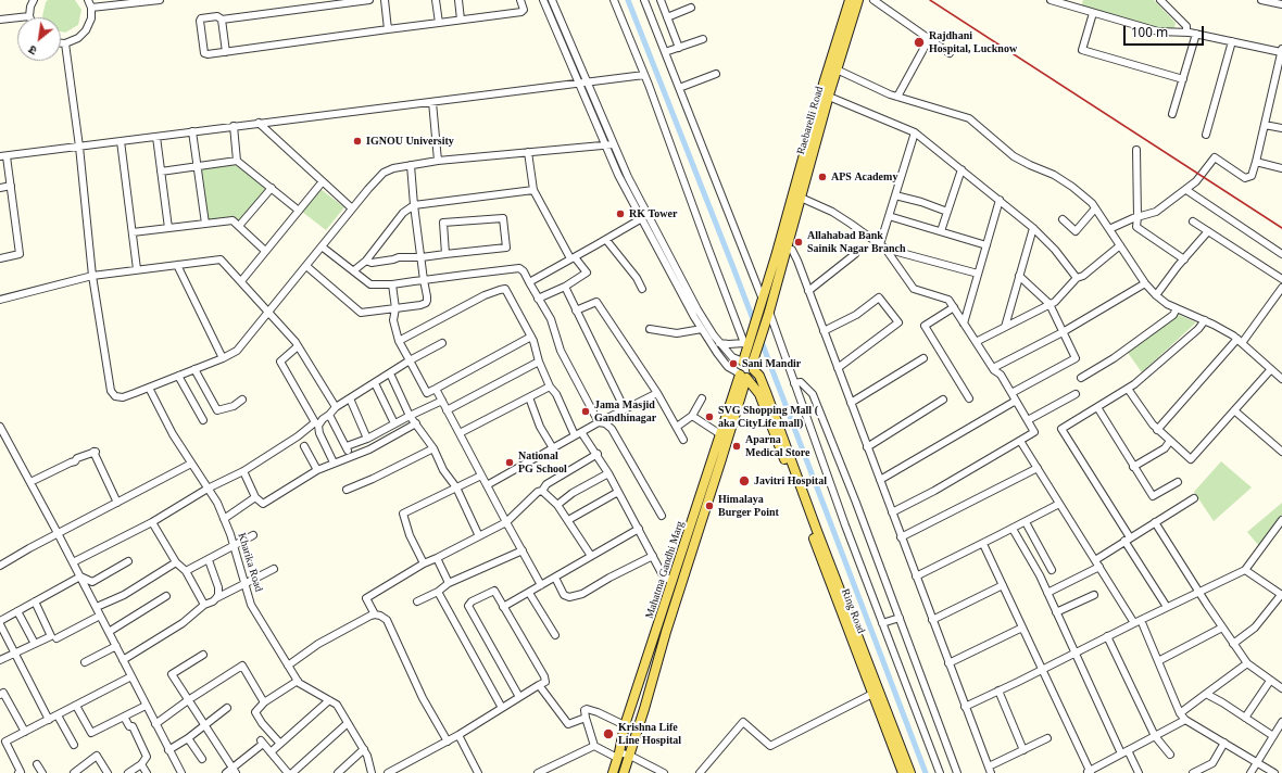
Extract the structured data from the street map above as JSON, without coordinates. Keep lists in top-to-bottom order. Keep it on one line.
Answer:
{"streets":{"main road":["Raebarelli Road","Mahatma Gandhi Marg","Ring Road"],"street":["Kharika Road"]},"crossings":[["Mahatma Gandhi Marg","Ring Road"]],"places":["Rajdhani Hospital, Lucknow","IGNOU University","APS Academy","RK Tower","Allahabad Bank Sainik Nagar Branch","Sani Mandir","Jama Masjid Gandhinagar","SVG Shopping Mall ( aka CityLife mall)","Aparna Medical Store","National PG School","Javitri Hospital","Himalaya Burger Point","Krishna Life Line Hospital"],"scale_bar":"100 m","north":"bottom left"}
